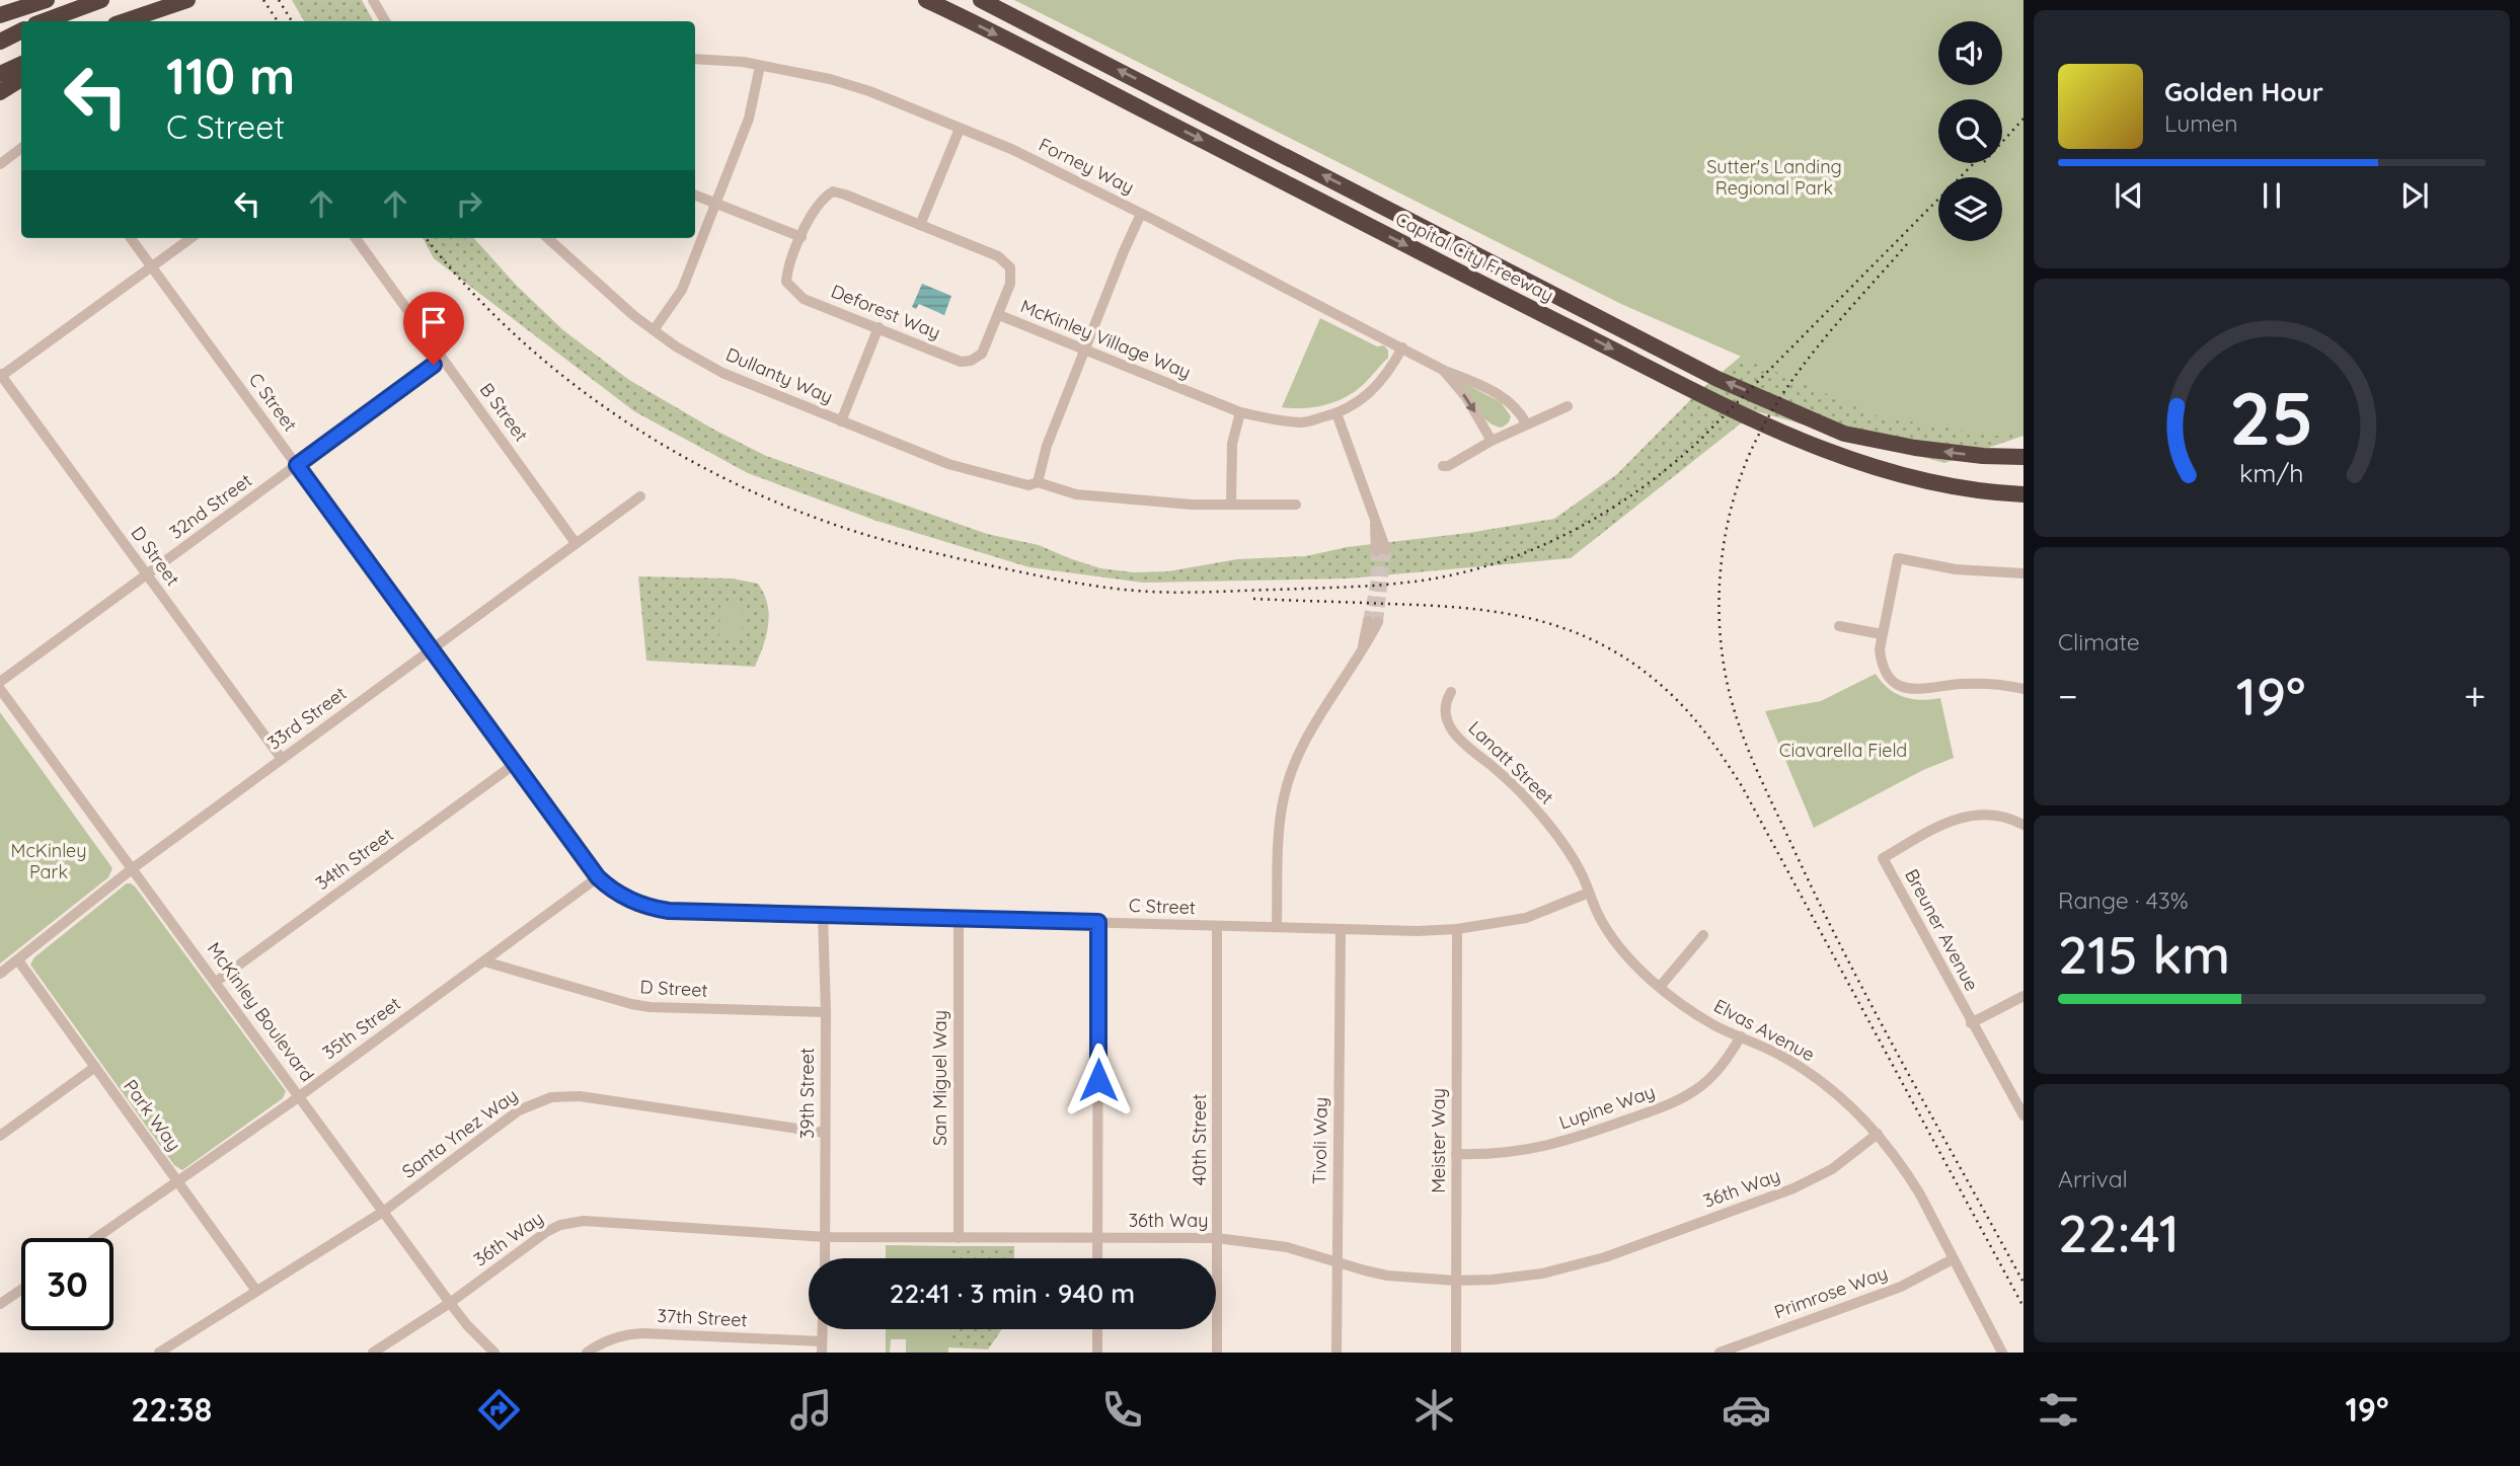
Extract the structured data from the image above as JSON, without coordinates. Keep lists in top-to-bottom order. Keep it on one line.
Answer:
{"streets":{"highway":["Capital City Freeway"],"street":["Forney Way","Deforest Way","McKinley Village Way","Dullanty Way","C Street","B Street","32nd Street","D Street","33rd Street","Lanatt Street","34th Street","Breuner Avenue","McKinley Boulevard","35th Street","Elvas Avenue","San Miguel Way","39th Street","Lupine Way","Park Way","Santa Ynez Way","40th Street","Tivoli Way","Meister Way","36th Way","Primrose Way","37th Street"]},"crossings":[["Forney Way","McKinley Village Way"],["Deforest Way","McKinley Village Way"],["C Street","32nd Street"],["C Street","33rd Street"],["C Street","Lanatt Street"],["C Street","34th Street"],["C Street","35th Street"],["C Street","Elvas Avenue"],["C Street","San Miguel Way"],["C Street","39th Street"],["C Street","40th Street"],["C Street","Tivoli Way"],["C Street","Meister Way"],["B Street","32nd Street"],["B Street","33rd Street"],["32nd Street","D Street"],["D Street","33rd Street"],["D Street","35th Street"],["D Street","39th Street"],["33rd Street","McKinley Boulevard"],["33rd Street","Park Way"],["Lanatt Street","Elvas Avenue"],["34th Street","McKinley Boulevard"],["McKinley Boulevard","35th Street"],["McKinley Boulevard","Santa Ynez Way"],["McKinley Boulevard","36th Way"],["35th Street","Park Way"],["Elvas Avenue","Lupine Way"],["Elvas Avenue","36th Way"],["Elvas Avenue","Primrose Way"],["San Miguel Way","36th Way"],["39th Street","Santa Ynez Way"],["39th Street","36th Way"],["Lupine Way","Meister Way"],["Park Way","Santa Ynez Way"],["40th Street","36th Way"],["Tivoli Way","36th Way"],["Meister Way","36th Way"]],"parks":["Sutter's Landing Regional Park","Ciavarella Field","McKinley Park"],"page":{"turn":["110 m","C Street"],"song":["Golden Hour","Lumen"],"tile":["Climate",["Range · 43%","215 km"],["Arrival","22:41"]],"heat":["−","19°","+"],"limit":"30","trip":"22:41 · 3 min · 940 m","tabs":["22:38","19°"],"gauge":["25","km/h"]}}
